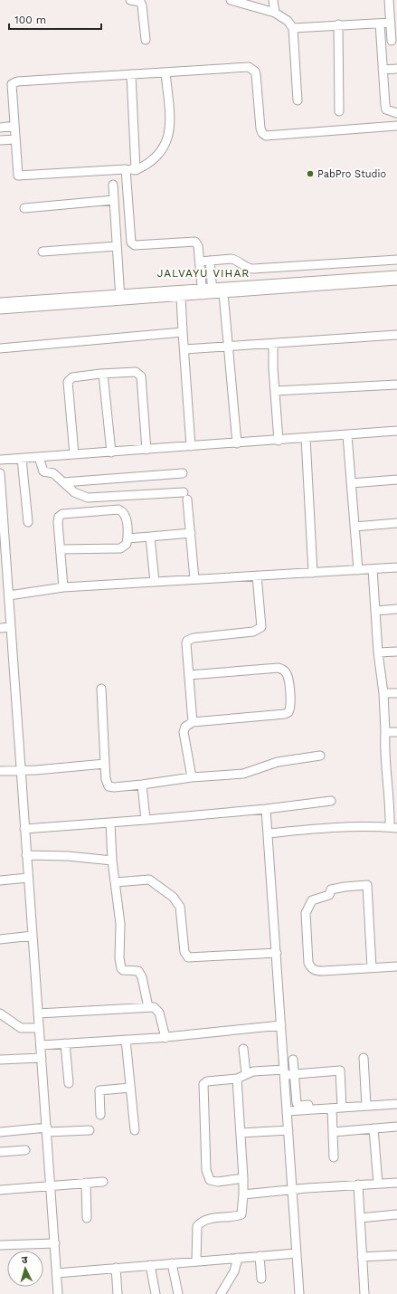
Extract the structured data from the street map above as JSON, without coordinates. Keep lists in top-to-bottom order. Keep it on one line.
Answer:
{"districts":["JALVAYU VIHAR"],"places":["PabPro Studio"],"scale_bar":"100 m","north":"top"}
